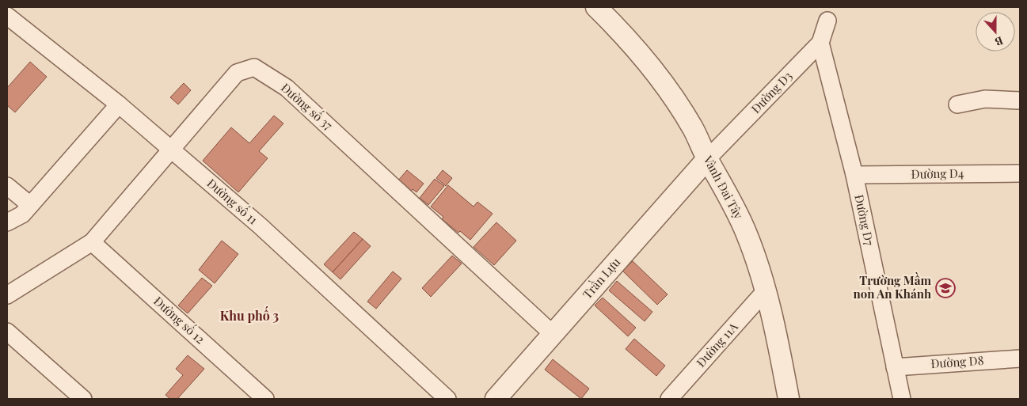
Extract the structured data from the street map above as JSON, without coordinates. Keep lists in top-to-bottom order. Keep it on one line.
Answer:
{"streets":{"street":["Đường D3","Đường số 37","Đường D4","Vành Đai Tây","Đường số 11","Đường D7","Trần Lựu","Đường số 12","Đường 11A","Đường D8"]},"crossings":[["Đường D3","Vành Đai Tây"],["Đường D3","Đường D7"],["Đường D3","Trần Lựu"],["Đường số 37","Đường số 11"],["Đường số 37","Trần Lựu"],["Đường số 37","Đường số 12"],["Đường D4","Đường D7"],["Vành Đai Tây","Trần Lựu"],["Vành Đai Tây","Đường 11A"],["Đường D7","Đường D8"]],"districts":["Khu phố 3"],"places":{"school or university":["Trường Mầm non An Khánh"]},"north":"bottom"}
